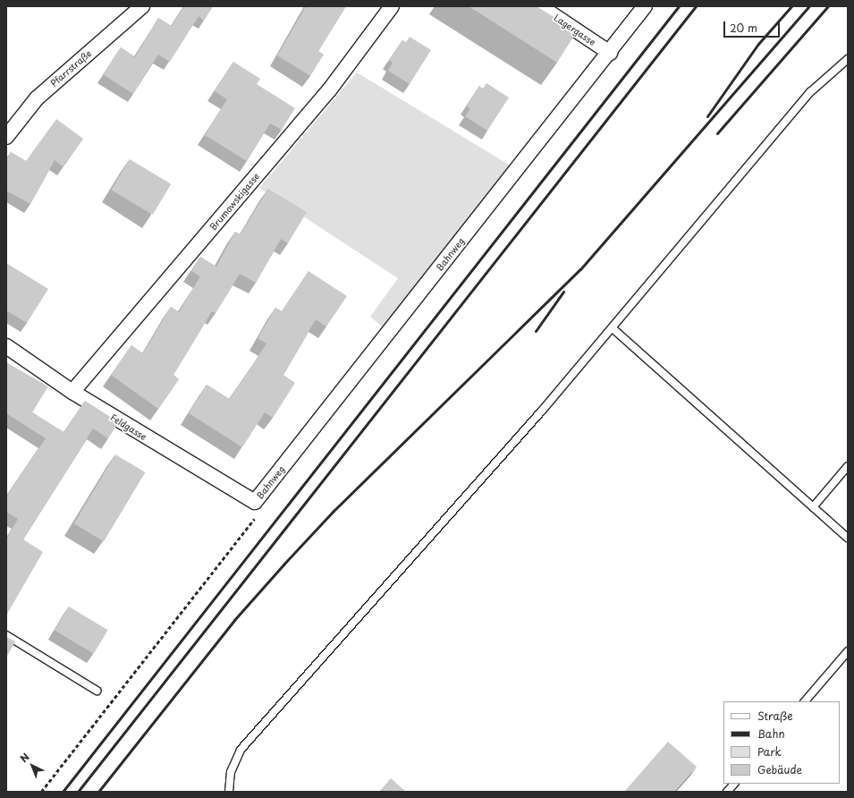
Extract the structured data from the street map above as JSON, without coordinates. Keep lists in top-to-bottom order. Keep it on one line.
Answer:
{"streets":{"street":["Lagergasse","Pfarrstraße","Brumowskigasse","Bahnweg","Feldgasse"]},"crossings":[["Lagergasse","Bahnweg"],["Brumowskigasse","Feldgasse"],["Bahnweg","Feldgasse"]],"legend":["Straße","Bahn","Park","Gebäude"],"scale_bar":"20 m","north":"top left"}
